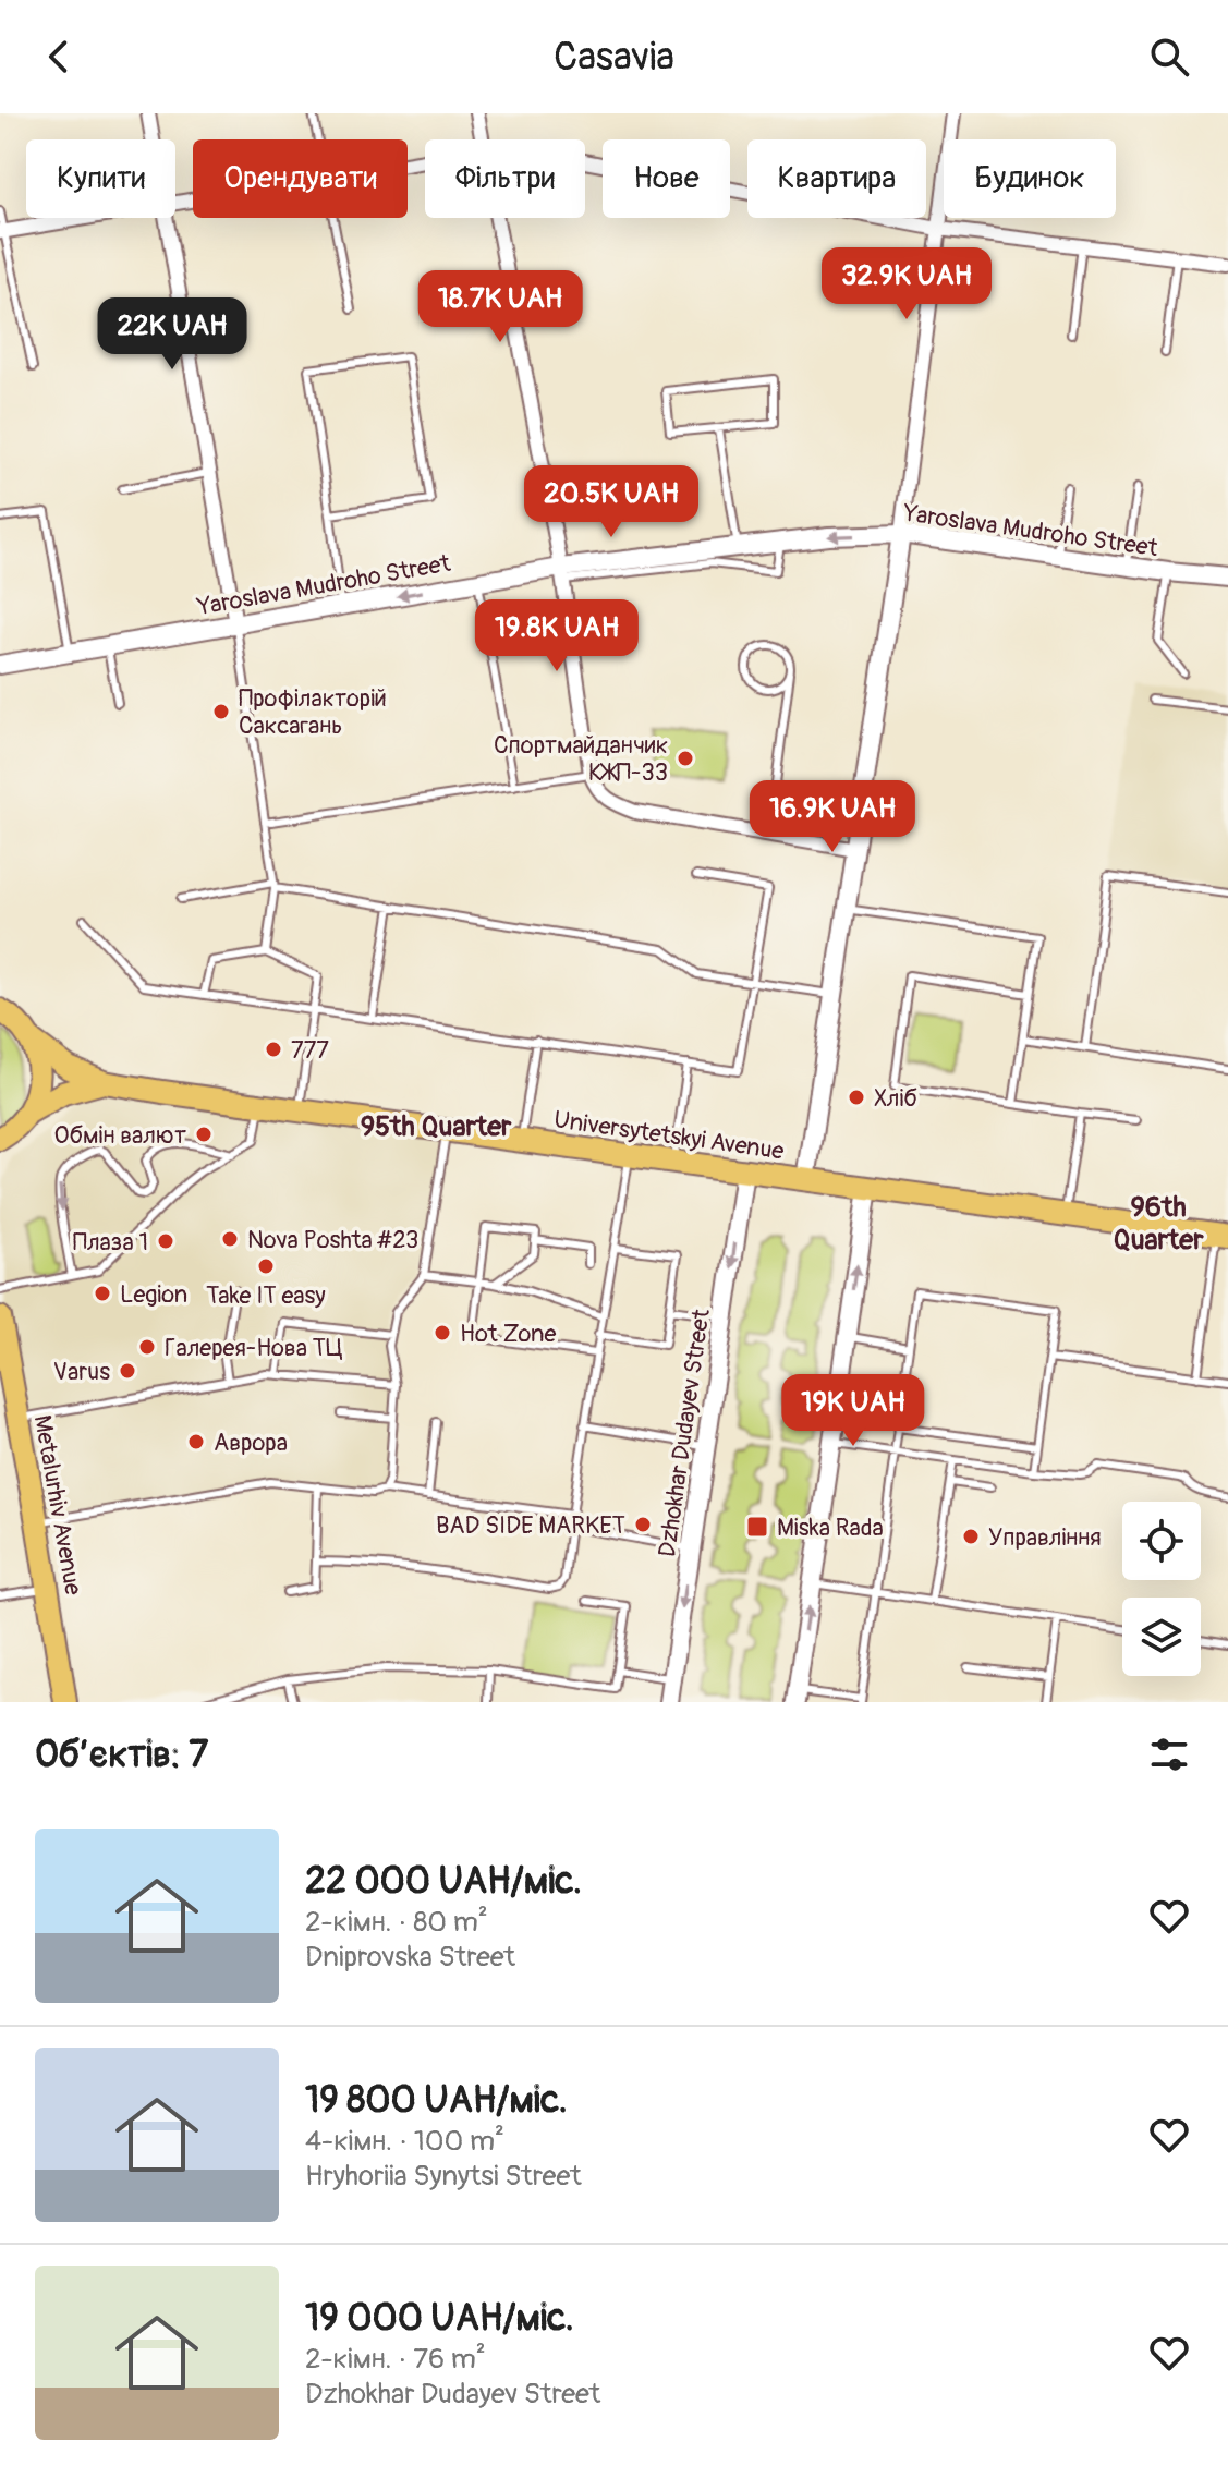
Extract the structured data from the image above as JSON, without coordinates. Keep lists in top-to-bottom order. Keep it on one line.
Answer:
{"streets":{"main road":["Universytetskyi Avenue","Metalurhiv Avenue"],"street":["Yaroslava Mudroho Street","Dzhokhar Dudayev Street"]},"crossings":[["Universytetskyi Avenue","Dzhokhar Dudayev Street"]],"districts":["95th Quarter","96th Quarter"],"places":{"other":["Профілакторій Саксагань","Спортмайданчик КЖП-33","777","Хліб","Обмін валют","Nova Poshta #23","Плаза 1","Take IT easy","Legion","Hot Zone","Галерея-Нова ТЦ","Varus","Аврора","BAD SIDE MARKET","Управління"],"transit":["Miska Rada"]},"page":{"header":"Casavia","chip":["Купити","Орендувати","Фільтри","Нове","Квартира","Будинок"],"price":["32.9K UAH","18.7K UAH","22K UAH","20.5K UAH","19.8K UAH","16.9K UAH","19K UAH"],"heading":"Об’єктів: 7","list":[{"name":"22 000 UAH/міс.","note":"2-кімн. · 80 m² · Dniprovska Street"},{"name":"19 800 UAH/міс.","note":"4-кімн. · 100 m² · Hryhoriia Synytsi Street"},{"name":"19 000 UAH/міс.","note":"2-кімн. · 76 m² · Dzhokhar Dudayev Street"}]}}
